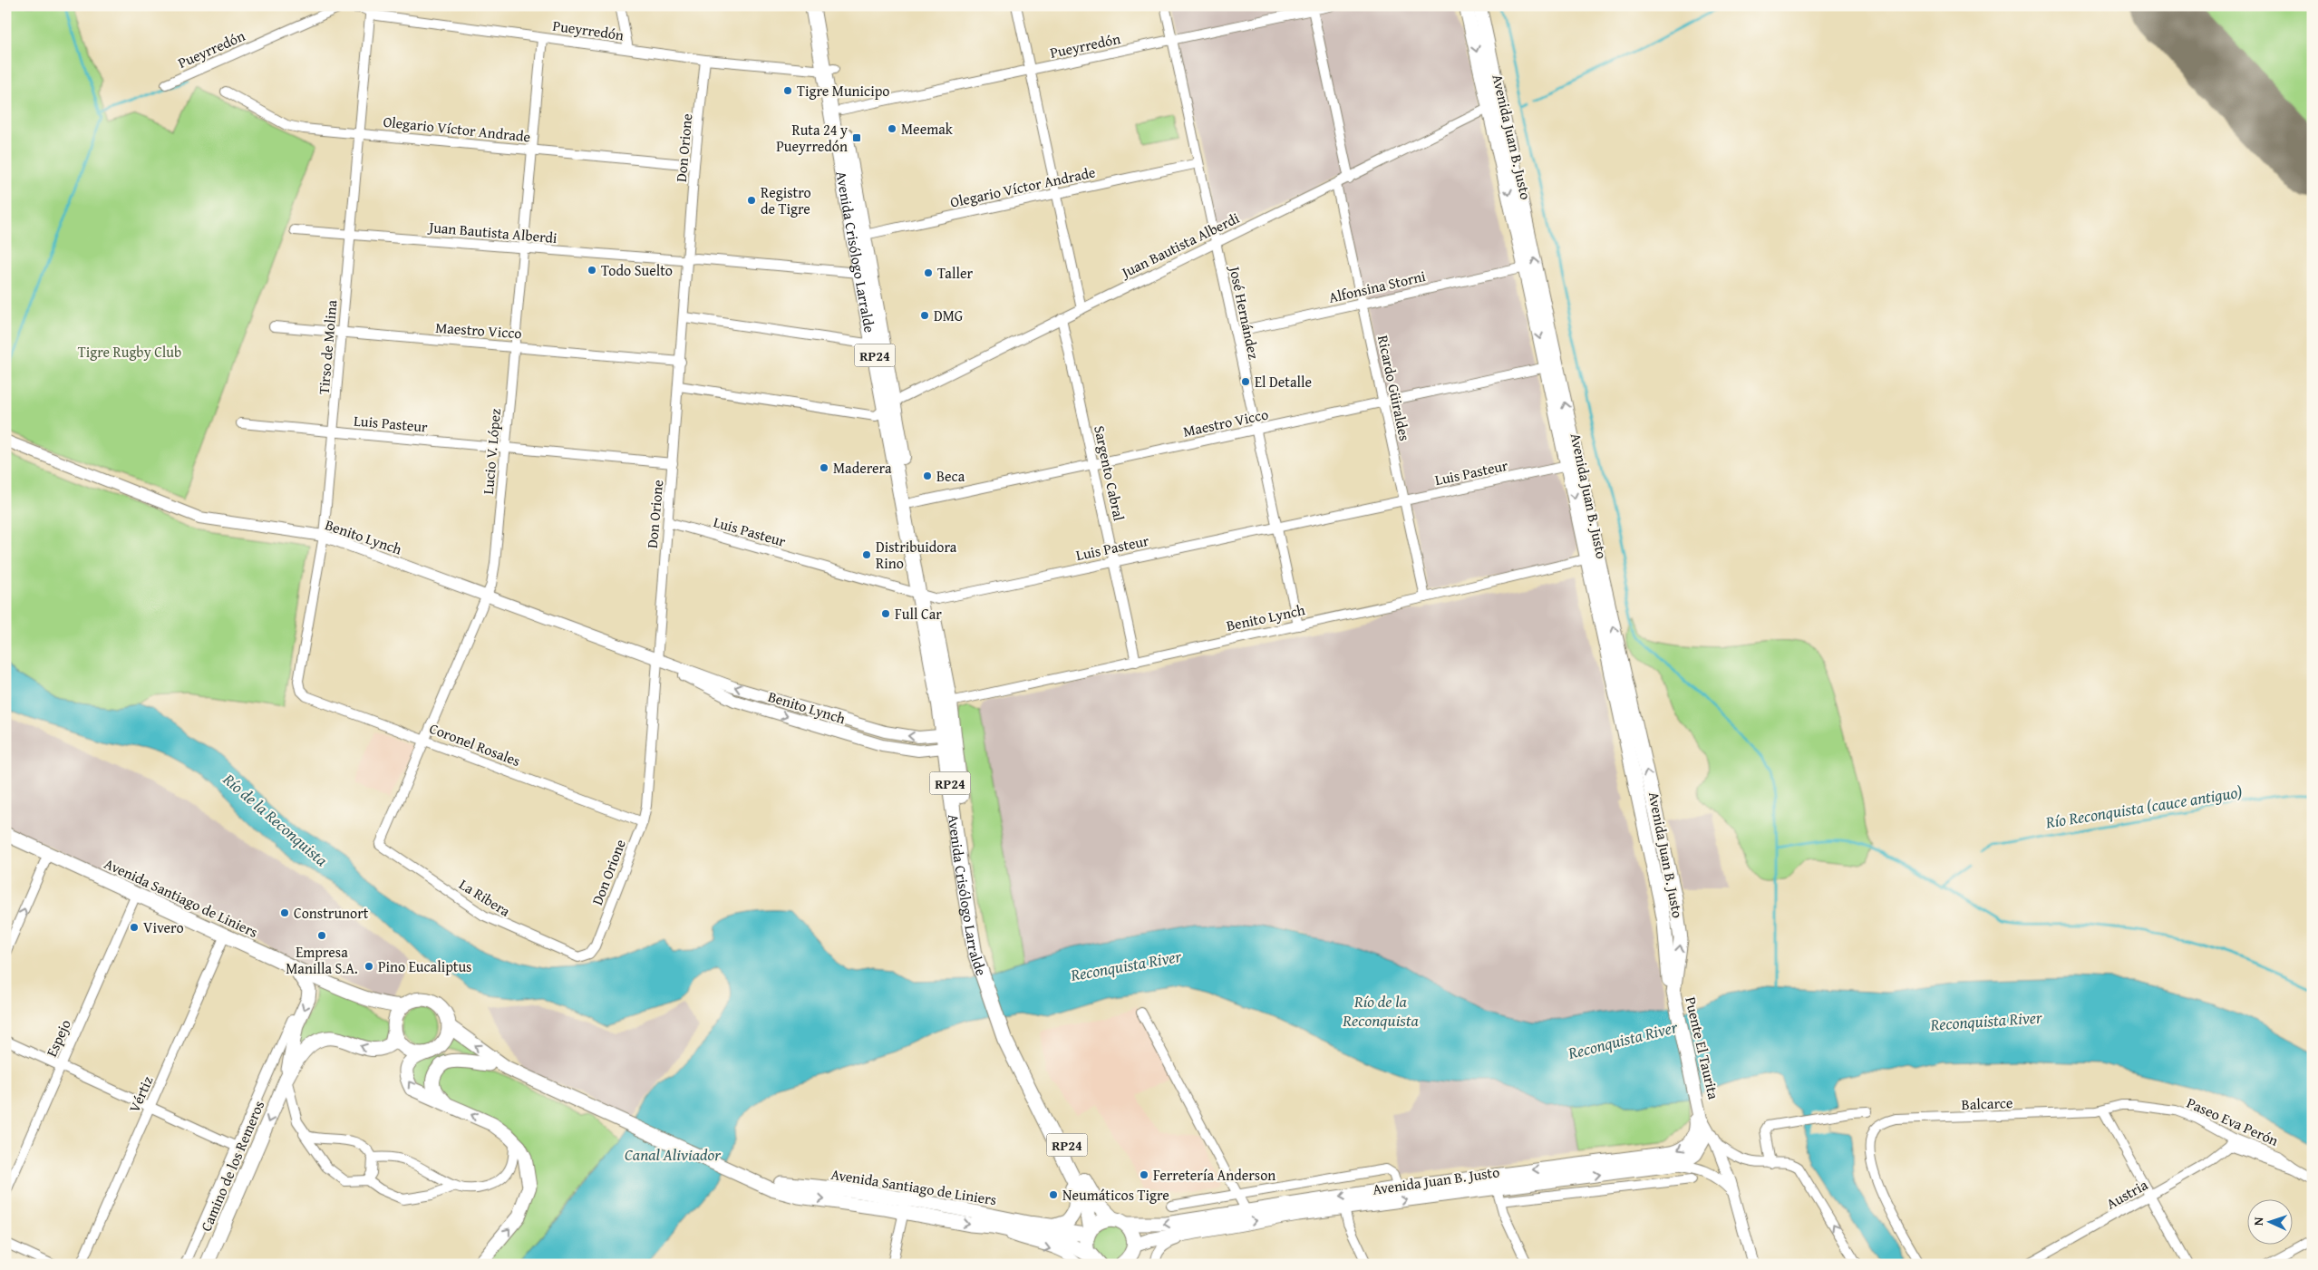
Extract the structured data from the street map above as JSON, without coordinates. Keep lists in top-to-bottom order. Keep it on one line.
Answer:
{"streets":{"main road":["Avenida Juan B. Justo","Avenida Crisólogo Larralde","RP24","Avenida Santiago de Liniers","Puente El Taurita","Camino de los Remeros"],"street":["Pueyrredón","Olegario Víctor Andrade","Don Orione","Juan Bautista Alberdi","Alfonsina Storni","José Hernández","Maestro Vicco","Tirso de Molina","Ricardo Güiraldes","Luis Pasteur","Lucio V. López","Sargento Cabral","Benito Lynch","Coronel Rosales","La Ribera","Espejo","Vértiz","Balcarce","Paseo Eva Perón","Austria"]},"crossings":[["Pueyrredón","Don Orione"],["Pueyrredón","Avenida Crisólogo Larralde"],["Pueyrredón","José Hernández"],["Pueyrredón","Tirso de Molina"],["Pueyrredón","Lucio V. López"],["Olegario Víctor Andrade","Don Orione"],["Olegario Víctor Andrade","Avenida Crisólogo Larralde"],["Olegario Víctor Andrade","José Hernández"],["Olegario Víctor Andrade","Tirso de Molina"],["Olegario Víctor Andrade","Lucio V. López"],["Avenida Juan B. Justo","Juan Bautista Alberdi"],["Avenida Juan B. Justo","Alfonsina Storni"],["Avenida Juan B. Justo","Maestro Vicco"],["Avenida Juan B. Justo","RP24"],["Avenida Juan B. Justo","Luis Pasteur"],["Avenida Juan B. Justo","Benito Lynch"],["Avenida Juan B. Justo","Puente El Taurita"],["Don Orione","Juan Bautista Alberdi"],["Don Orione","Maestro Vicco"],["Don Orione","Luis Pasteur"],["Don Orione","Benito Lynch"],["Don Orione","Coronel Rosales"],["Don Orione","La Ribera"],["Juan Bautista Alberdi","Avenida Crisólogo Larralde"],["Juan Bautista Alberdi","José Hernández"],["Juan Bautista Alberdi","Tirso de Molina"],["Juan Bautista Alberdi","Ricardo Güiraldes"],["Juan Bautista Alberdi","Lucio V. López"],["Juan Bautista Alberdi","Sargento Cabral"],["Avenida Crisólogo Larralde","Maestro Vicco"],["Avenida Crisólogo Larralde","RP24"],["Avenida Crisólogo Larralde","Luis Pasteur"],["Avenida Crisólogo Larralde","Benito Lynch"],["Avenida Crisólogo Larralde","Avenida Santiago de Liniers"],["Alfonsina Storni","José Hernández"],["Alfonsina Storni","Ricardo Güiraldes"],["José Hernández","Maestro Vicco"],["José Hernández","Luis Pasteur"],["José Hernández","Benito Lynch"],["Maestro Vicco","Tirso de Molina"],["Maestro Vicco","Ricardo Güiraldes"],["Maestro Vicco","Lucio V. López"],["Maestro Vicco","Sargento Cabral"],["Tirso de Molina","Luis Pasteur"],["Tirso de Molina","Benito Lynch"],["Tirso de Molina","Coronel Rosales"],["RP24","Avenida Santiago de Liniers"],["Ricardo Güiraldes","Luis Pasteur"],["Ricardo Güiraldes","Benito Lynch"],["Luis Pasteur","Lucio V. López"],["Luis Pasteur","Sargento Cabral"],["Lucio V. López","Benito Lynch"],["Lucio V. López","Coronel Rosales"],["Lucio V. López","La Ribera"],["Sargento Cabral","Benito Lynch"],["Avenida Santiago de Liniers","Espejo"],["Avenida Santiago de Liniers","Vértiz"],["Avenida Santiago de Liniers","Camino de los Remeros"],["Balcarce","Paseo Eva Perón"],["Paseo Eva Perón","Austria"]],"one_way":["Camino de los Remeros"],"water":["Río Reconquista (cauce antiguo)","Río de la Reconquista","Reconquista River","Canal Aliviador"],"parks":["Tigre Rugby Club"],"places":{"other":["Tigre Municipo","Meemak","Registro de Tigre","Todo Suelto","Taller","DMG","El Detalle","Maderera","Beca","Distribuidora Rino","Full Car","Construnort","Vivero","Empresa Manilla S.A.","Pino Eucaliptus","Ferretería Anderson","Neumáticos Tigre"],"transit":["Ruta 24 y Pueyrredón"]},"north":"left"}
